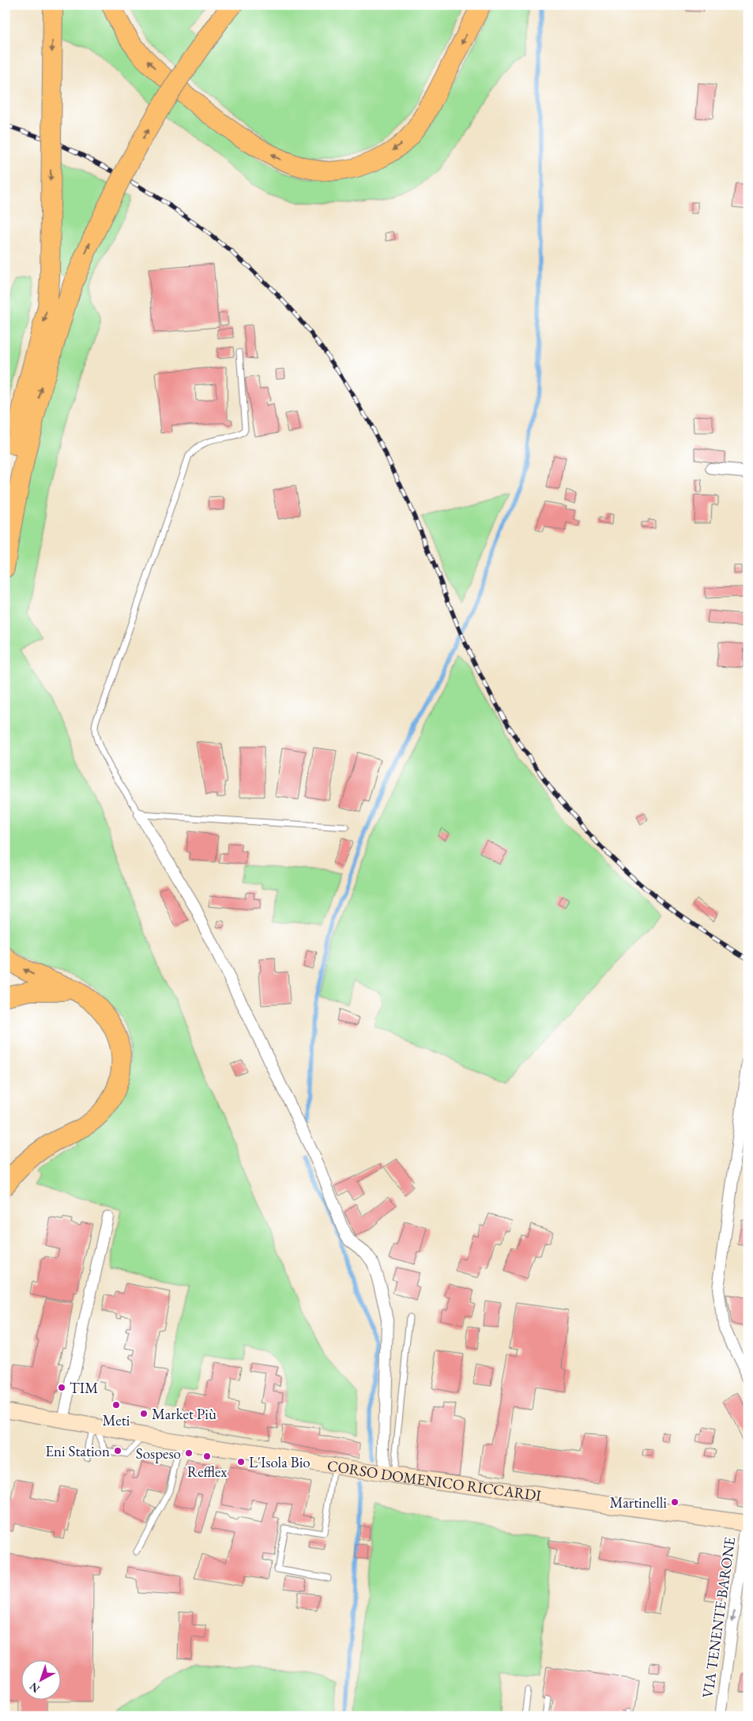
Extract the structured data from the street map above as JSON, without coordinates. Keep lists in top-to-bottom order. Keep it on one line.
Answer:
{"streets":{"main road":["CORSO DOMENICO RICCARDI"],"street":["VIA TENENTE BARONE"]},"crossings":[["CORSO DOMENICO RICCARDI","VIA TENENTE BARONE"]],"one_way":["VIA TENENTE BARONE"],"places":["TIM","Meti","Market Più","Eni Station","Sospeso","Refflex","L'Isola Bio","Martinelli"],"north":"bottom left"}
